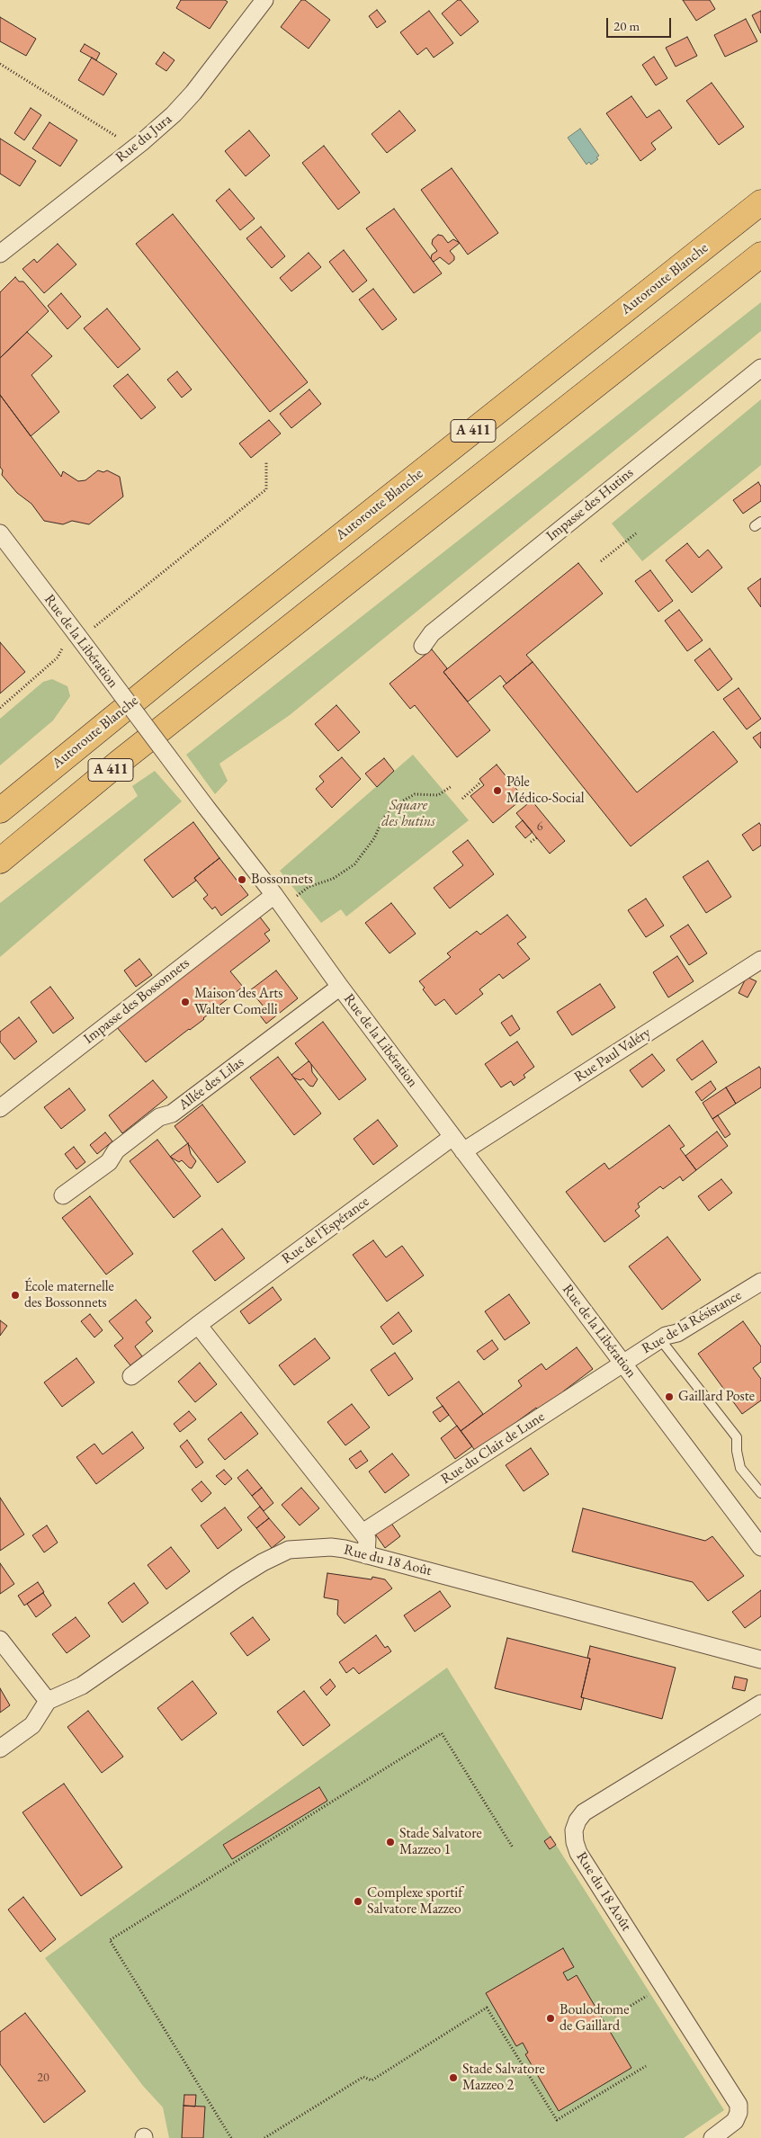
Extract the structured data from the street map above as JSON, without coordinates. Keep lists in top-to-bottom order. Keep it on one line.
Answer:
{"streets":{"highway":["Autoroute Blanche","A 411"],"street":["Rue du Jura","Impasse des Hutins","Rue de la Libération","Impasse des Bossonnets","Rue Paul Valéry","Allée des Lilas","Rue de l'Espérance","Rue de la Résistance","Rue du Clair de Lune","Rue du 18 Août"]},"crossings":[["Rue de la Libération","Impasse des Bossonnets"],["Rue de la Libération","Rue Paul Valéry"],["Rue de la Libération","Allée des Lilas"],["Rue de la Libération","Rue de l'Espérance"],["Rue de la Libération","Rue de la Résistance"],["Rue de la Libération","Rue du Clair de Lune"],["Rue de la Résistance","Rue du Clair de Lune"]],"parks":["Square des hutins"],"places":["Pôle Médico-Social","Bossonnets","Maison des Arts Walter Comelli","École maternelle des Bossonnets","Gaillard Poste","Stade Salvatore Mazzeo 1","Complexe sportif Salvatore Mazzeo","Boulodrome de Gaillard","Stade Salvatore Mazzeo 2"],"house_numbers":["6","20"],"scale_bar":"20 m"}
